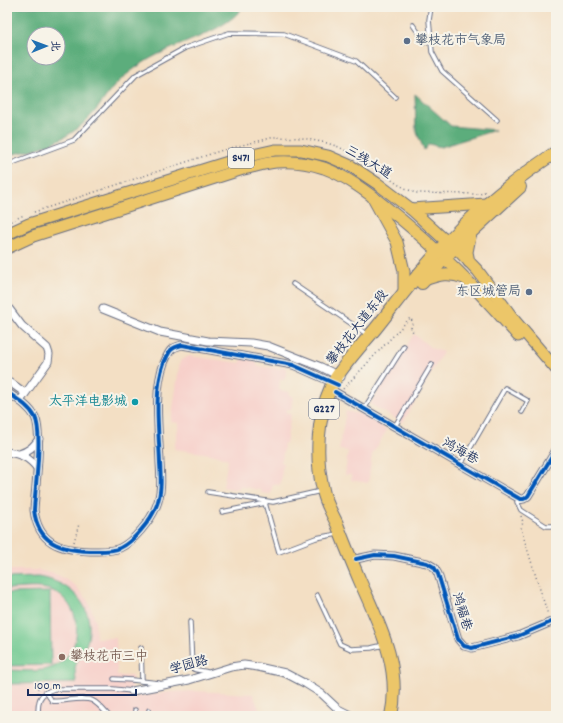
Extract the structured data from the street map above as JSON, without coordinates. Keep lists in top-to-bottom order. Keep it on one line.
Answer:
{"streets":{"highway":["攀枝花大道东段","G227"],"main road":["S471","三线大道"],"street":["鸿海巷","鸿福巷","学园路"]},"crossings":[["三线大道","攀枝花大道东段"],["攀枝花大道东段","鸿海巷"],["攀枝花大道东段","鸿福巷"]],"places":["攀枝花市气象局","东区城管局","太平洋电影城","攀枝花市三中"],"scale_bar":"100 m","north":"right"}
